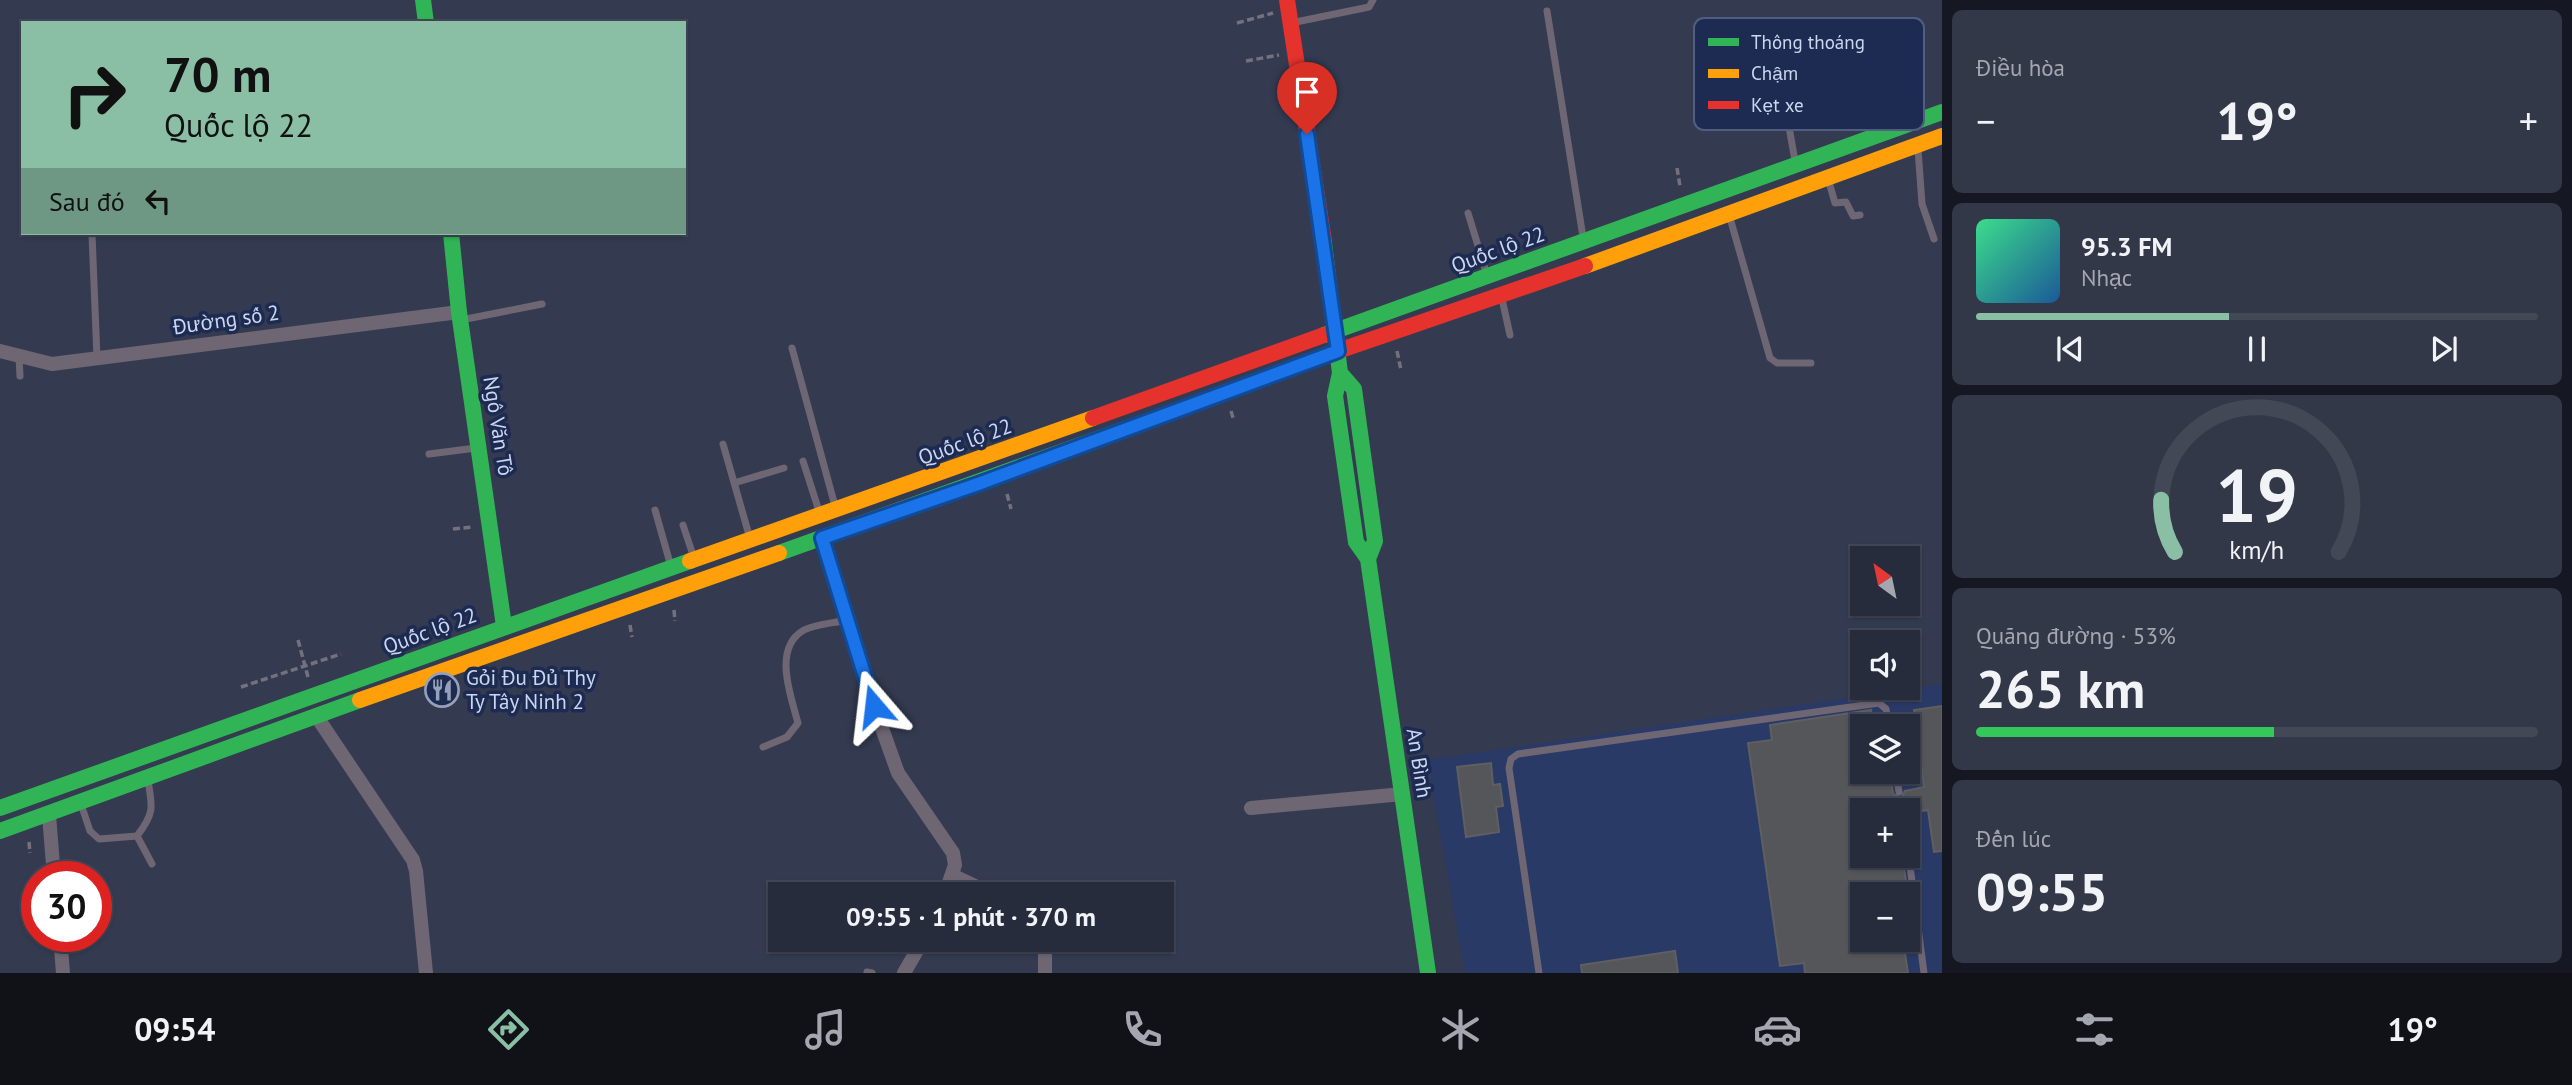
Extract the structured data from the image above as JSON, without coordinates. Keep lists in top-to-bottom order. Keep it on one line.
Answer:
{"streets":{"main road":["Quốc lộ 22","Ngô Văn Tô","An Bình"],"street":["Đường số 2"]},"crossings":[["Quốc lộ 22","Ngô Văn Tô"],["Quốc lộ 22","An Bình"],["Đường số 2","Ngô Văn Tô"]],"places":{"restaurant":["Gỏi Đu Đủ Thy Ty Tây Ninh 2"]},"legend":["Thông thoáng","Chậm","Kẹt xe"],"north":"top left","page":{"tile":["Điều hòa",["Quãng đường · 53%","265 km"],["Đến lúc","09:55"]],"turn":["70 m","Quốc lộ 22"],"heat":["−","19°","+"],"then":"Sau đó","song":["95.3 FM","Nhạc"],"map_buttons":["+","−"],"limit":"30","trip":"09:55 · 1 phút · 370 m","tabs":["09:54","19°"],"gauge":["19","km/h"]}}
